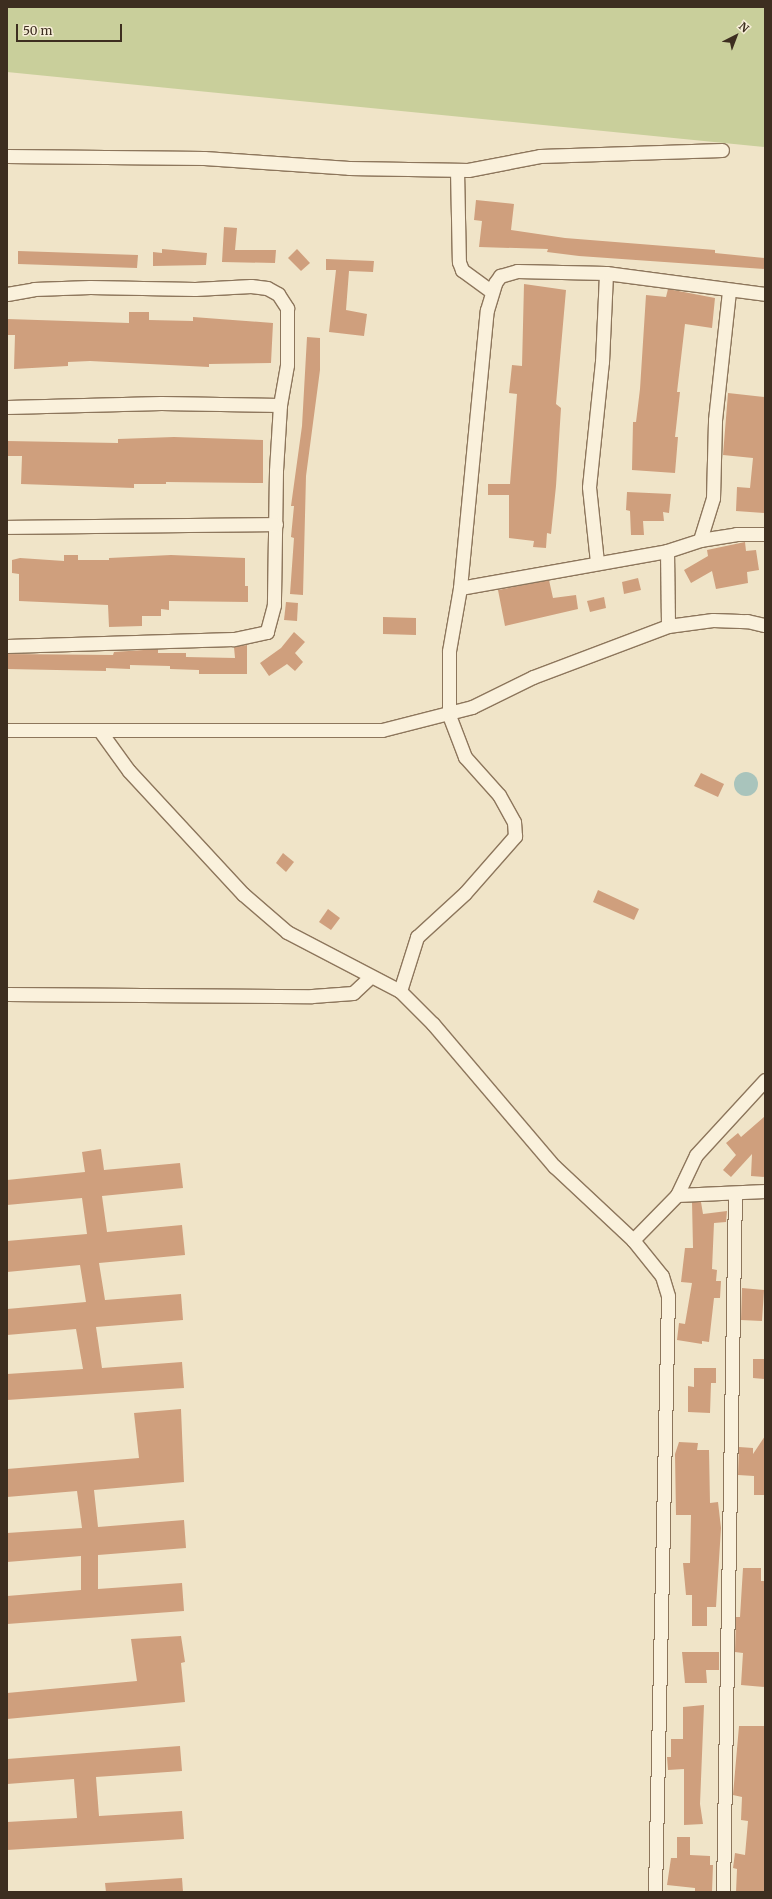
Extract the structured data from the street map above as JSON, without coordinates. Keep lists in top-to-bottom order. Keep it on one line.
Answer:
{"scale_bar":"50 m","north":"top right"}
